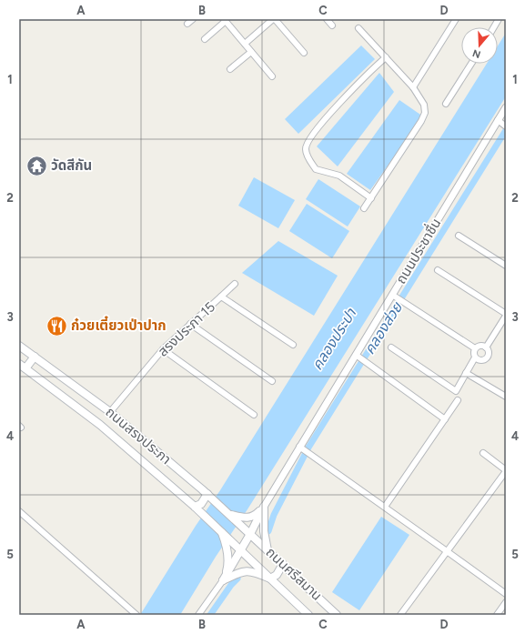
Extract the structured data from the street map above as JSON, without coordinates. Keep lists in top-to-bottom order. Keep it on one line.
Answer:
{"streets":{"main road":["ถนนสรงประภา","ถนนศรีสมาน"],"street":["ถนนประชาชื่น","สรงประภา 15"]},"crossings":[["สรงประภา 15","ถนนสรงประภา"],["ถนนสรงประภา","ถนนศรีสมาน"]],"water":["คลองส่วย","คลองประปา"],"places":{"temple":["วัดสีกัน"],"restaurant":["ก๋วยเตี๋ยวเป่าปาก"]},"north":"bottom","grid":{"columns":["A","B","C","D"],"rows":["1","2","3","4","5"]}}
